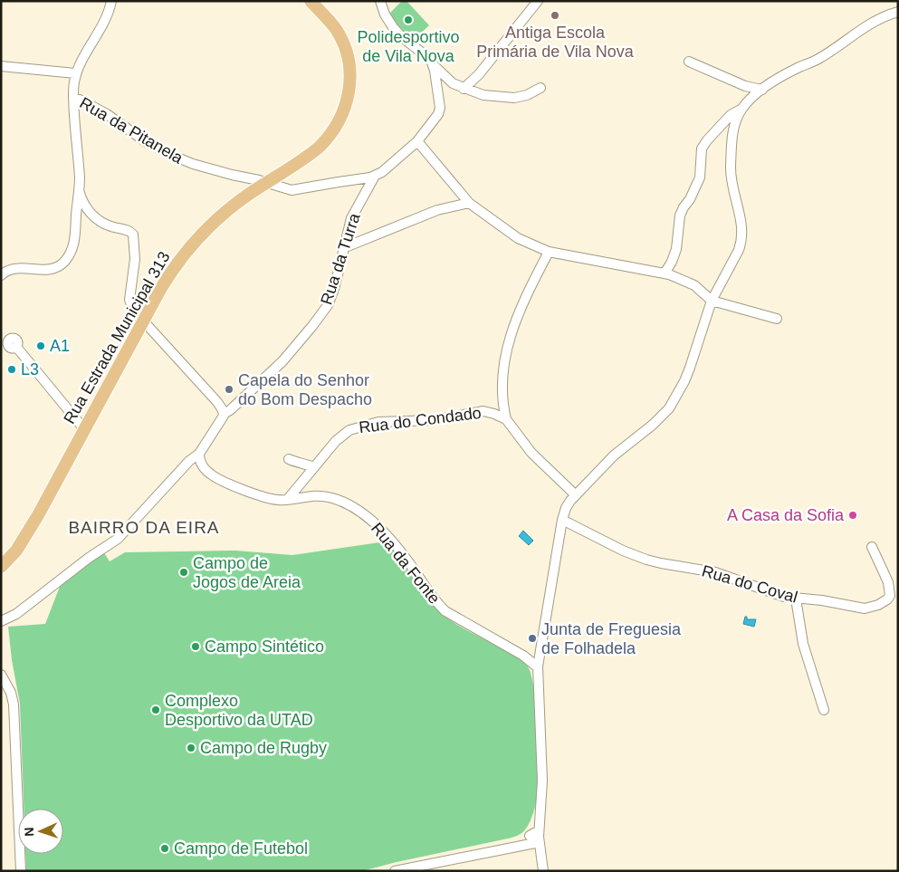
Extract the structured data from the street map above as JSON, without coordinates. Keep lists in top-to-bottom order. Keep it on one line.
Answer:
{"streets":{"main road":["Rua Estrada Municipal 313"],"street":["Rua da Pitanela","Rua da Turra","Rua do Condado","Rua da Fonte","Rua do Coval"]},"crossings":[["Rua da Pitanela","Rua da Turra"],["Rua da Pitanela","Rua Estrada Municipal 313"],["Rua do Condado","Rua da Fonte"]],"districts":["BAIRRO DA EIRA"],"places":["Antiga Escola Primária de Vila Nova","Polidesportivo de Vila Nova","A1","L3","Capela do Senhor do Bom Despacho","A Casa da Sofia","Campo de Jogos de Areia","Junta de Freguesia de Folhadela","Campo Sintético","Complexo Desportivo da UTAD","Campo de Rugby","Campo de Futebol"],"north":"left"}
